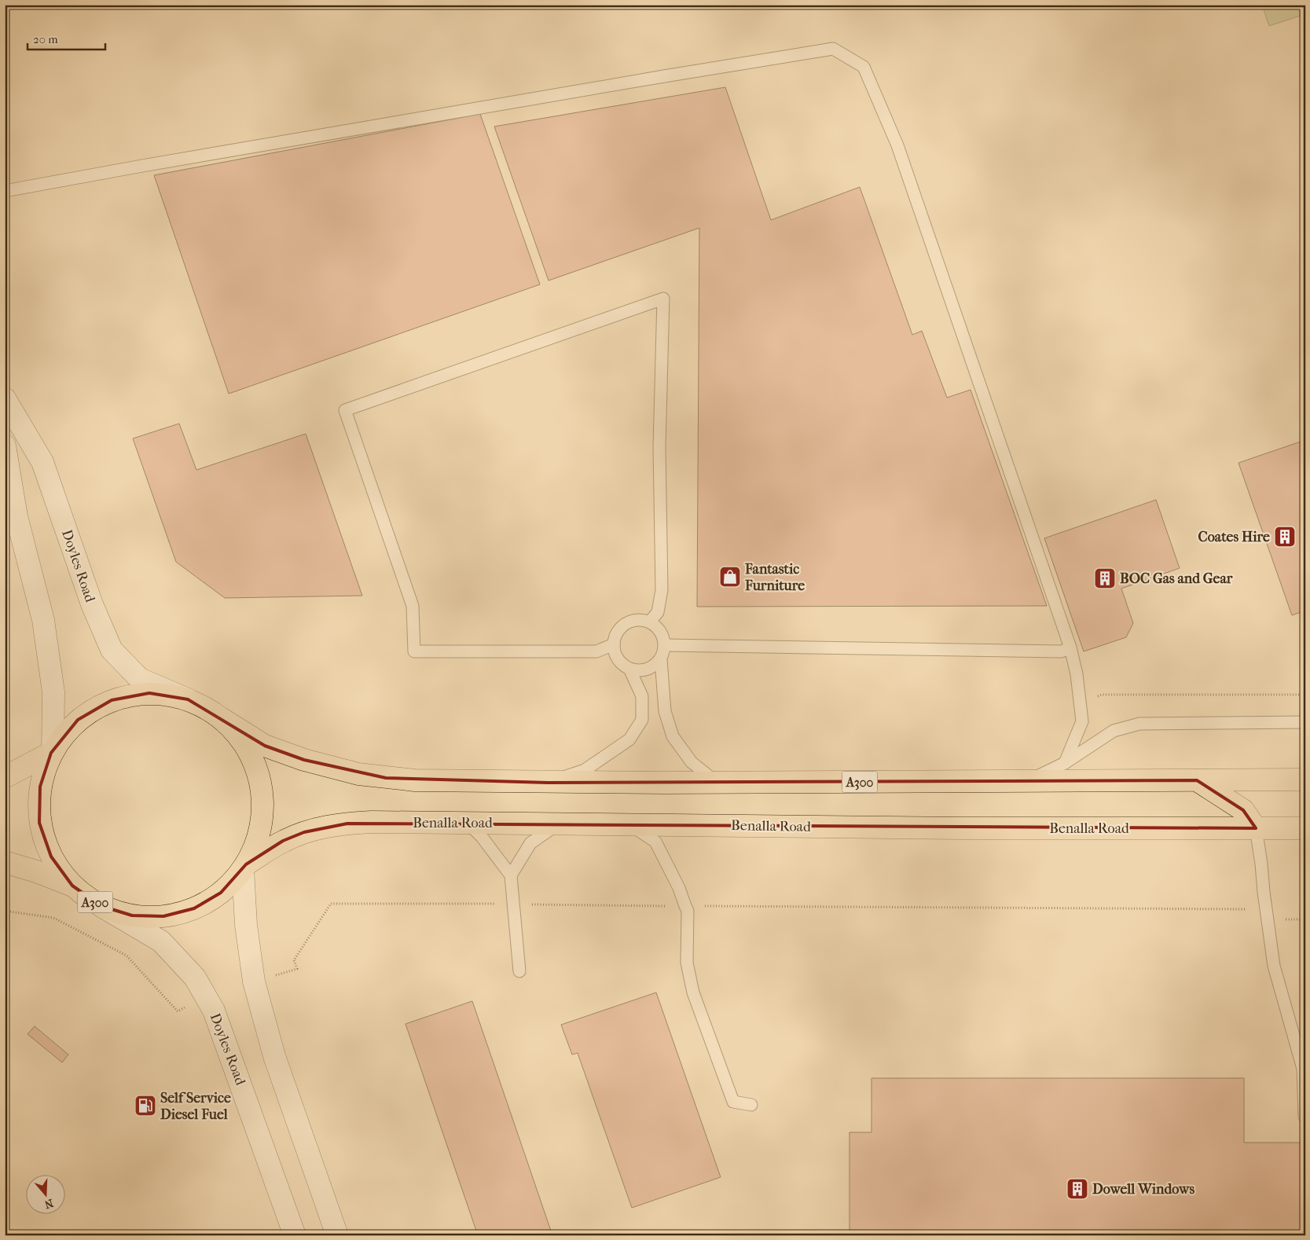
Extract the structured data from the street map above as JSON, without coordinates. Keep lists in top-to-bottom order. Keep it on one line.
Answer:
{"streets":{"highway":["A300","Benalla Road"],"main road":["Doyles Road"]},"crossings":[["Doyles Road","A300"],["A300","Benalla Road"]],"places":{"building":["Coates Hire","BOC Gas and Gear","Dowell Windows"],"shop":["Fantastic Furniture"],"fuel station":["Self Service Diesel Fuel"]},"scale_bar":"20 m","north":"bottom"}
